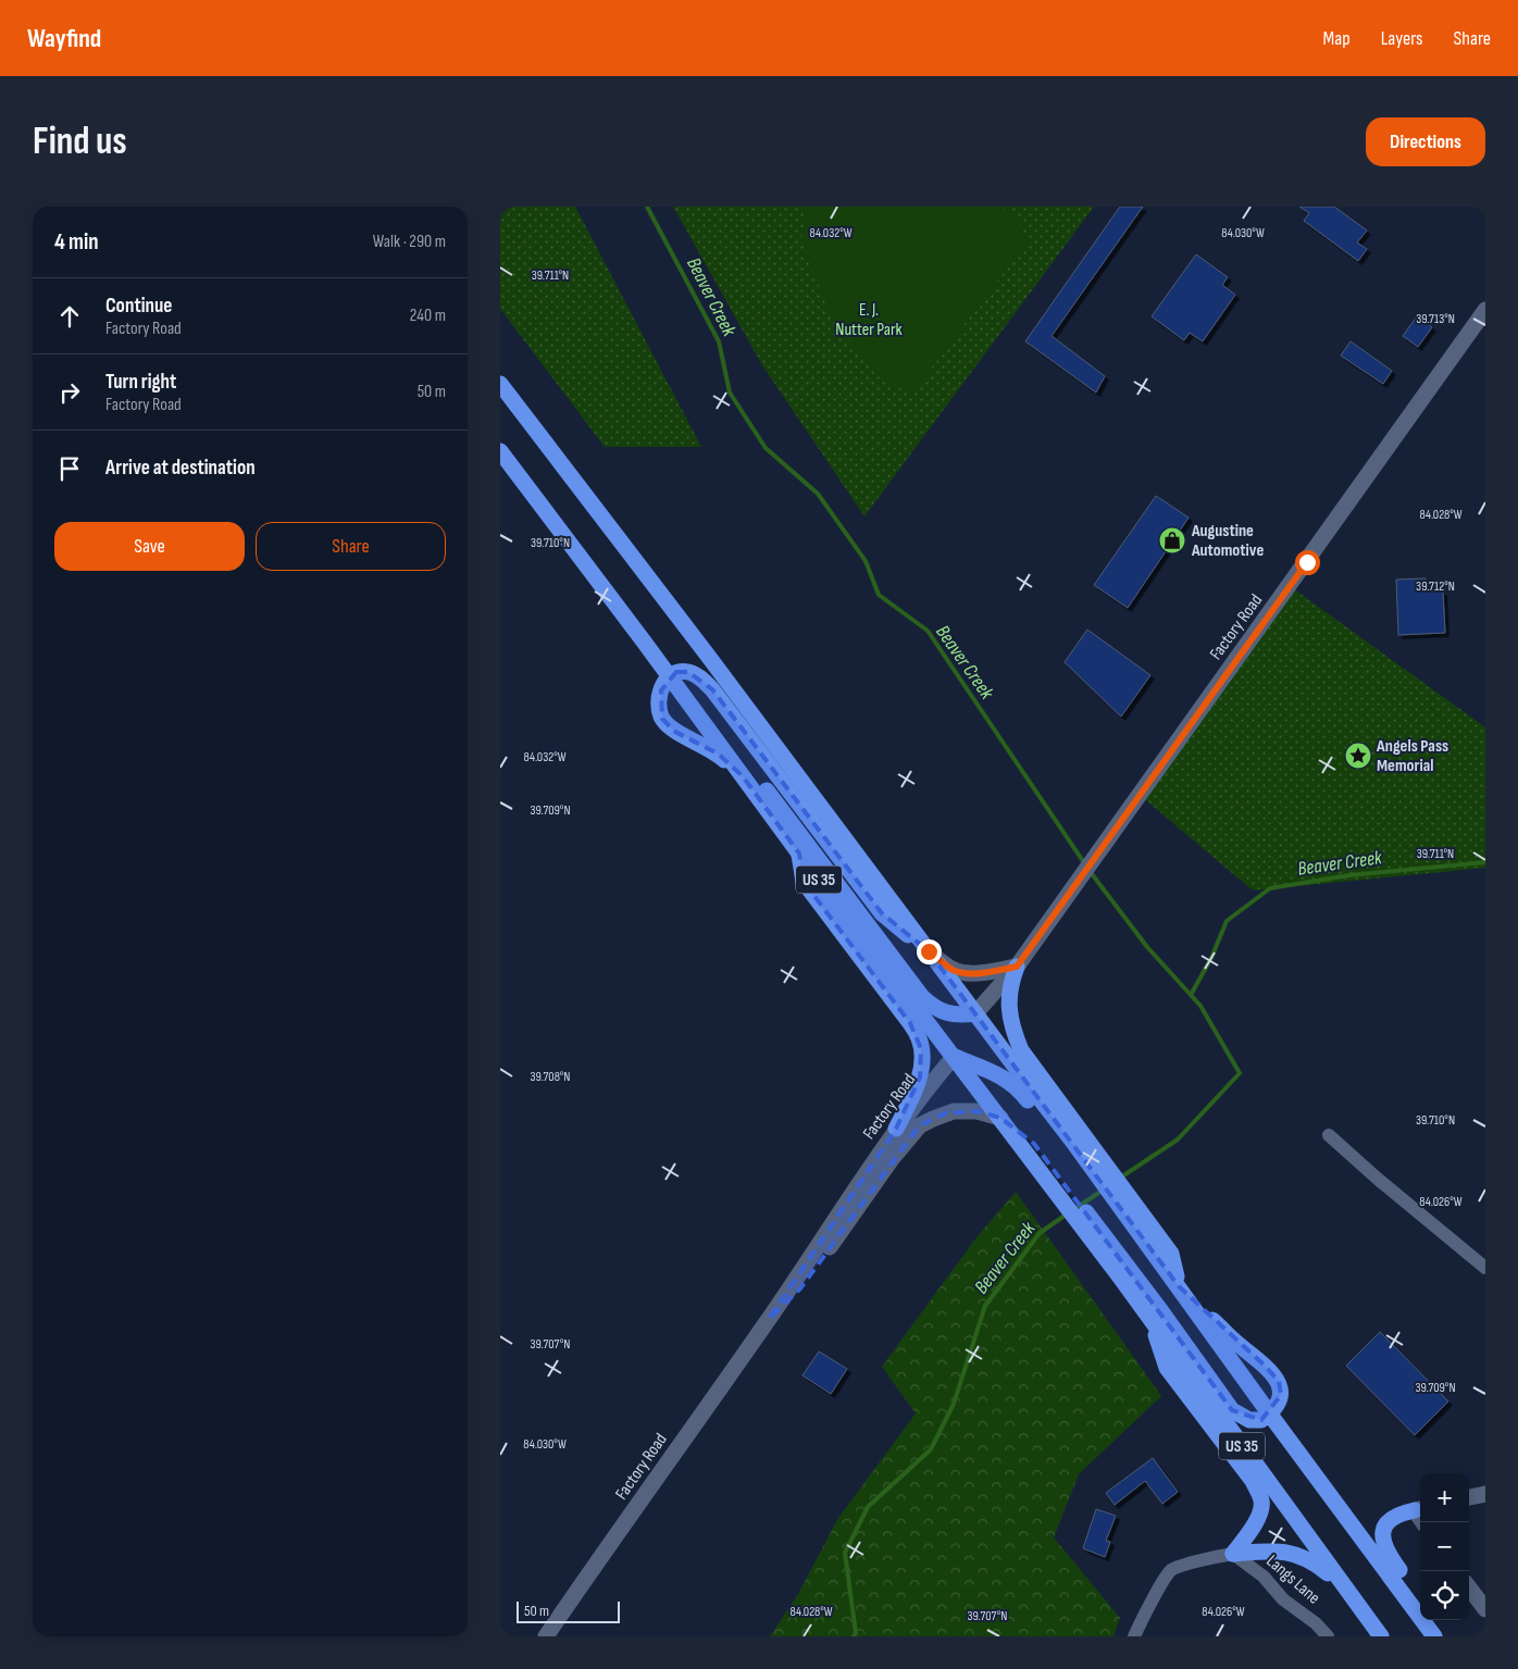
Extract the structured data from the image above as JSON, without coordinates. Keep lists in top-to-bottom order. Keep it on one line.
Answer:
{"streets":{"highway":["US 35"],"street":["Factory Road","Langs Lane"]},"crossings":[["Factory Road","US 35"]],"water":["Beaver Creek"],"parks":["E. J. Nutter Park"],"places":{"shop":["Augustine Automotive"],"place":["Angels Pass Memorial"]},"scale_bar":"50 m","page":{"header":"Wayfind","nav":["Map","Layers","Share"],"buttons":["Directions",["Save","Share"]],"title":"Find us","heading":["4 min","Walk · 290 m"],"list":[["Continue","Factory Road","240 m"],["Turn right","Factory Road","50 m"],"Arrive at destination"],"map_buttons":["+","−"],"scale":"50 m"},"coordinates":["84.030°W","84.032°W","39.711°N","39.713°N","84.028°W","39.710°N","39.712°N","39.709°N","39.708°N","84.026°W","39.707°N"]}
